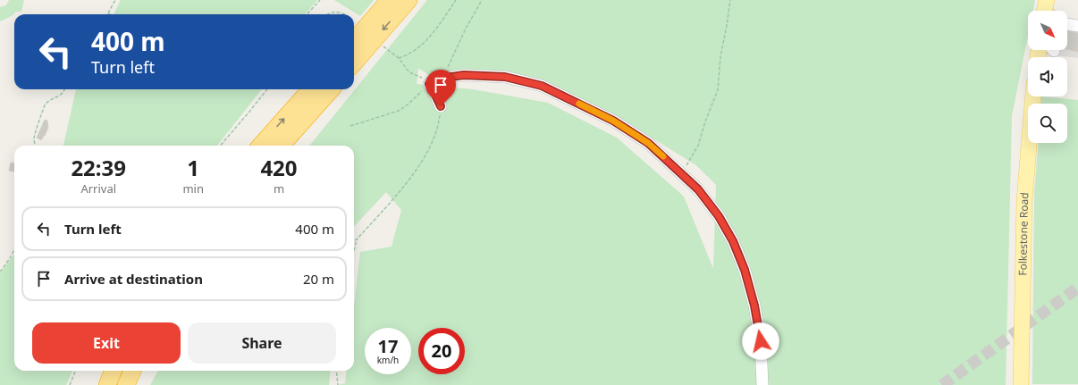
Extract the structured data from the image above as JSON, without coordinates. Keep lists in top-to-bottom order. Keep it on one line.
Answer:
{"streets":{"main road":["Folkestone Road"]},"north":"bottom right","page":{"turn":["400 m","Turn left"],"eta":["22:39","Arrival","1","min","420","m"],"list":[{"name":"Turn left","value":"400 m"},{"name":"Arrive at destination","value":"20 m"}],"buttons":["Exit","Share"],"speed":"17 km/h","limit":"20"}}
